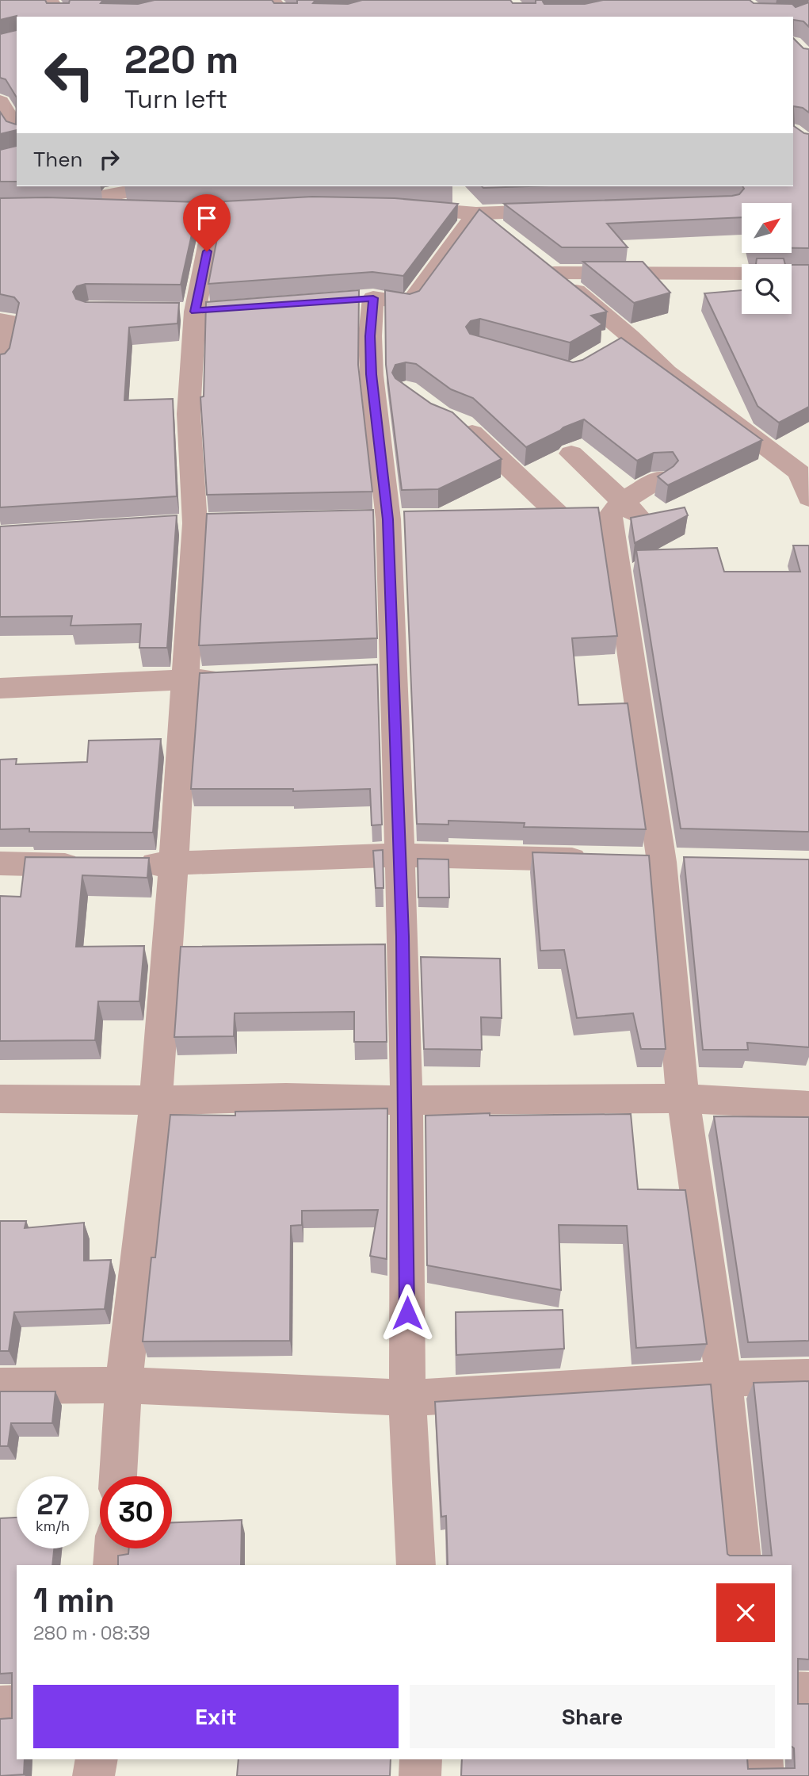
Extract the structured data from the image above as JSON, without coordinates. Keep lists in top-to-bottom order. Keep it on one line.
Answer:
{"north":"top right","page":{"turn":["220 m","Turn left"],"then":"Then","speed":"27 km/h","limit":"30","heading":["1 min","280 m · 08:39"],"buttons":["Exit","Share"]}}
